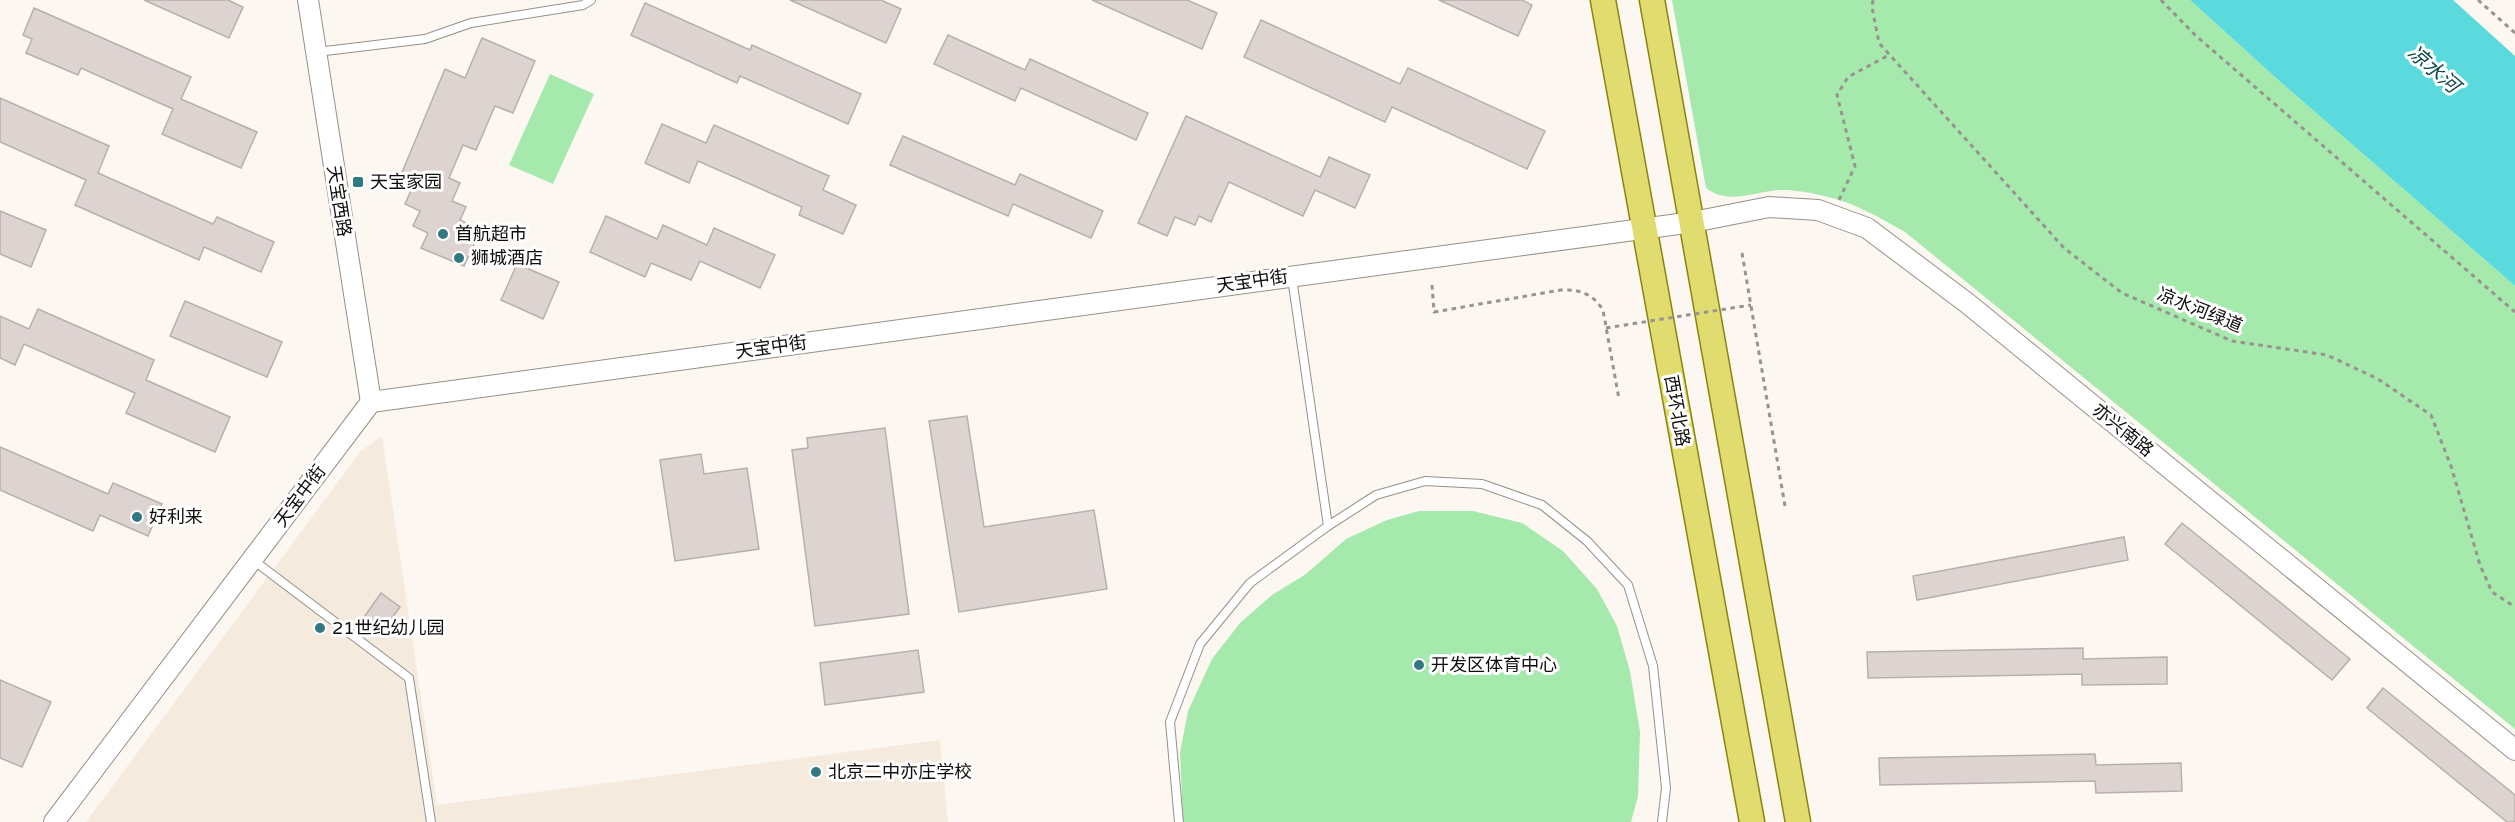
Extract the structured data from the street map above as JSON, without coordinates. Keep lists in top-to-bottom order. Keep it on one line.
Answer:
{"streets":{"main road":["西环北路"],"street":["天宝西路","天宝中街","亦兴南路"],"path":["凉水河绿道"]},"crossings":[["天宝西路","天宝中街"],["天宝中街","西环北路"],["天宝中街","亦兴南路"]],"water":["凉水河"],"places":{"transit":["天宝家园"],"other":["首航超市","狮城酒店","好利来","21世纪幼儿园","开发区体育中心","北京二中亦庄学校"]}}
